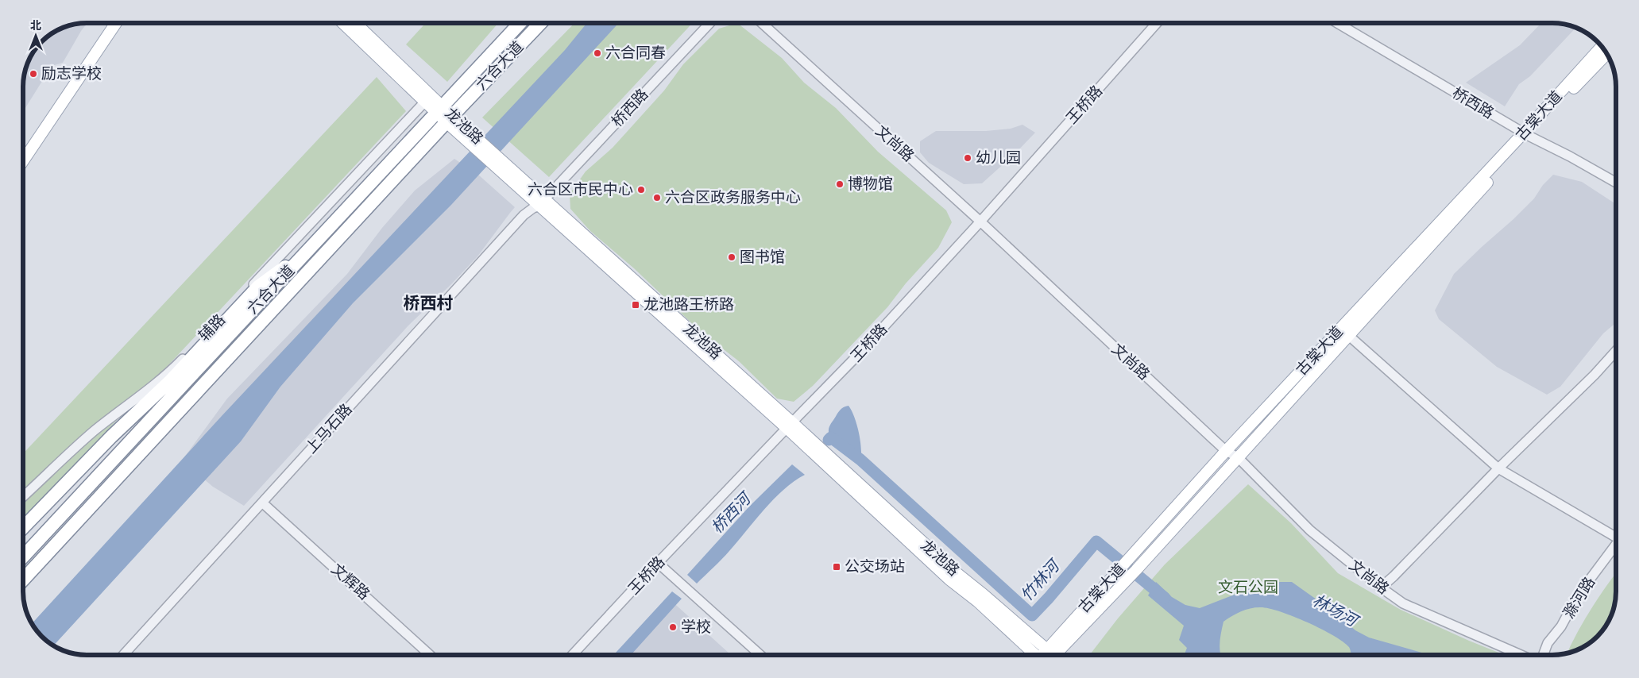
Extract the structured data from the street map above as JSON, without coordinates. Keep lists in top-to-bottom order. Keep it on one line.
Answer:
{"streets":{"highway":["六合大道"],"main road":["古棠大道","龙池路"],"street":["桥西路","王桥路","文尚路","辅路","上马石路","文辉路","滁河路"]},"crossings":[["六合大道","龙池路"],["桥西路","古棠大道"],["桥西路","龙池路"],["桥西路","上马石路"],["王桥路","龙池路"],["王桥路","文尚路"],["古棠大道","文尚路"],["龙池路","辅路"],["龙池路","上马石路"],["上马石路","文辉路"]],"districts":["桥西村"],"water":["桥西河","竹林河","林场河"],"parks":["文石公园"],"places":{"other":["六合同春","励志学校","幼儿园","博物馆","六合区市民中心","六合区政务服务中心","图书馆","学校"],"transit":["龙池路王桥路","公交场站"]},"north":"top"}
